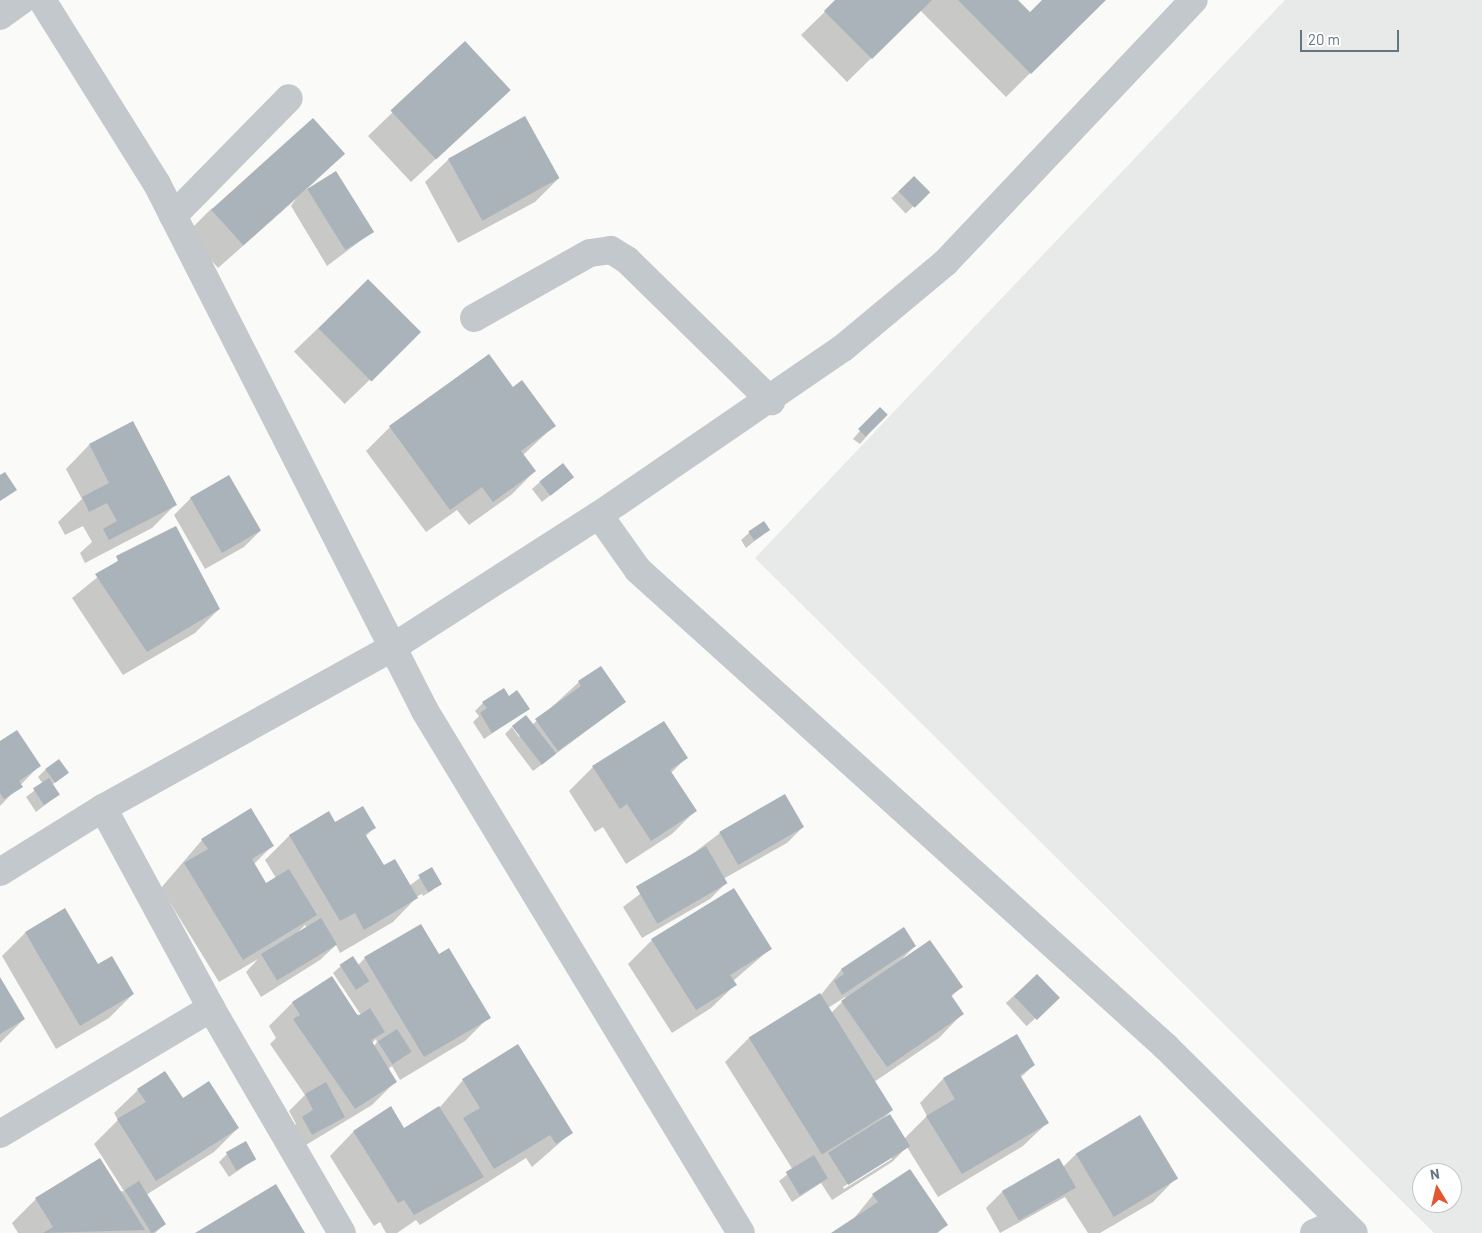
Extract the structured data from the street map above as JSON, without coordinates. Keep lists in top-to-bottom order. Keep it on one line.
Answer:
{"scale_bar":"20 m","north":"top"}
